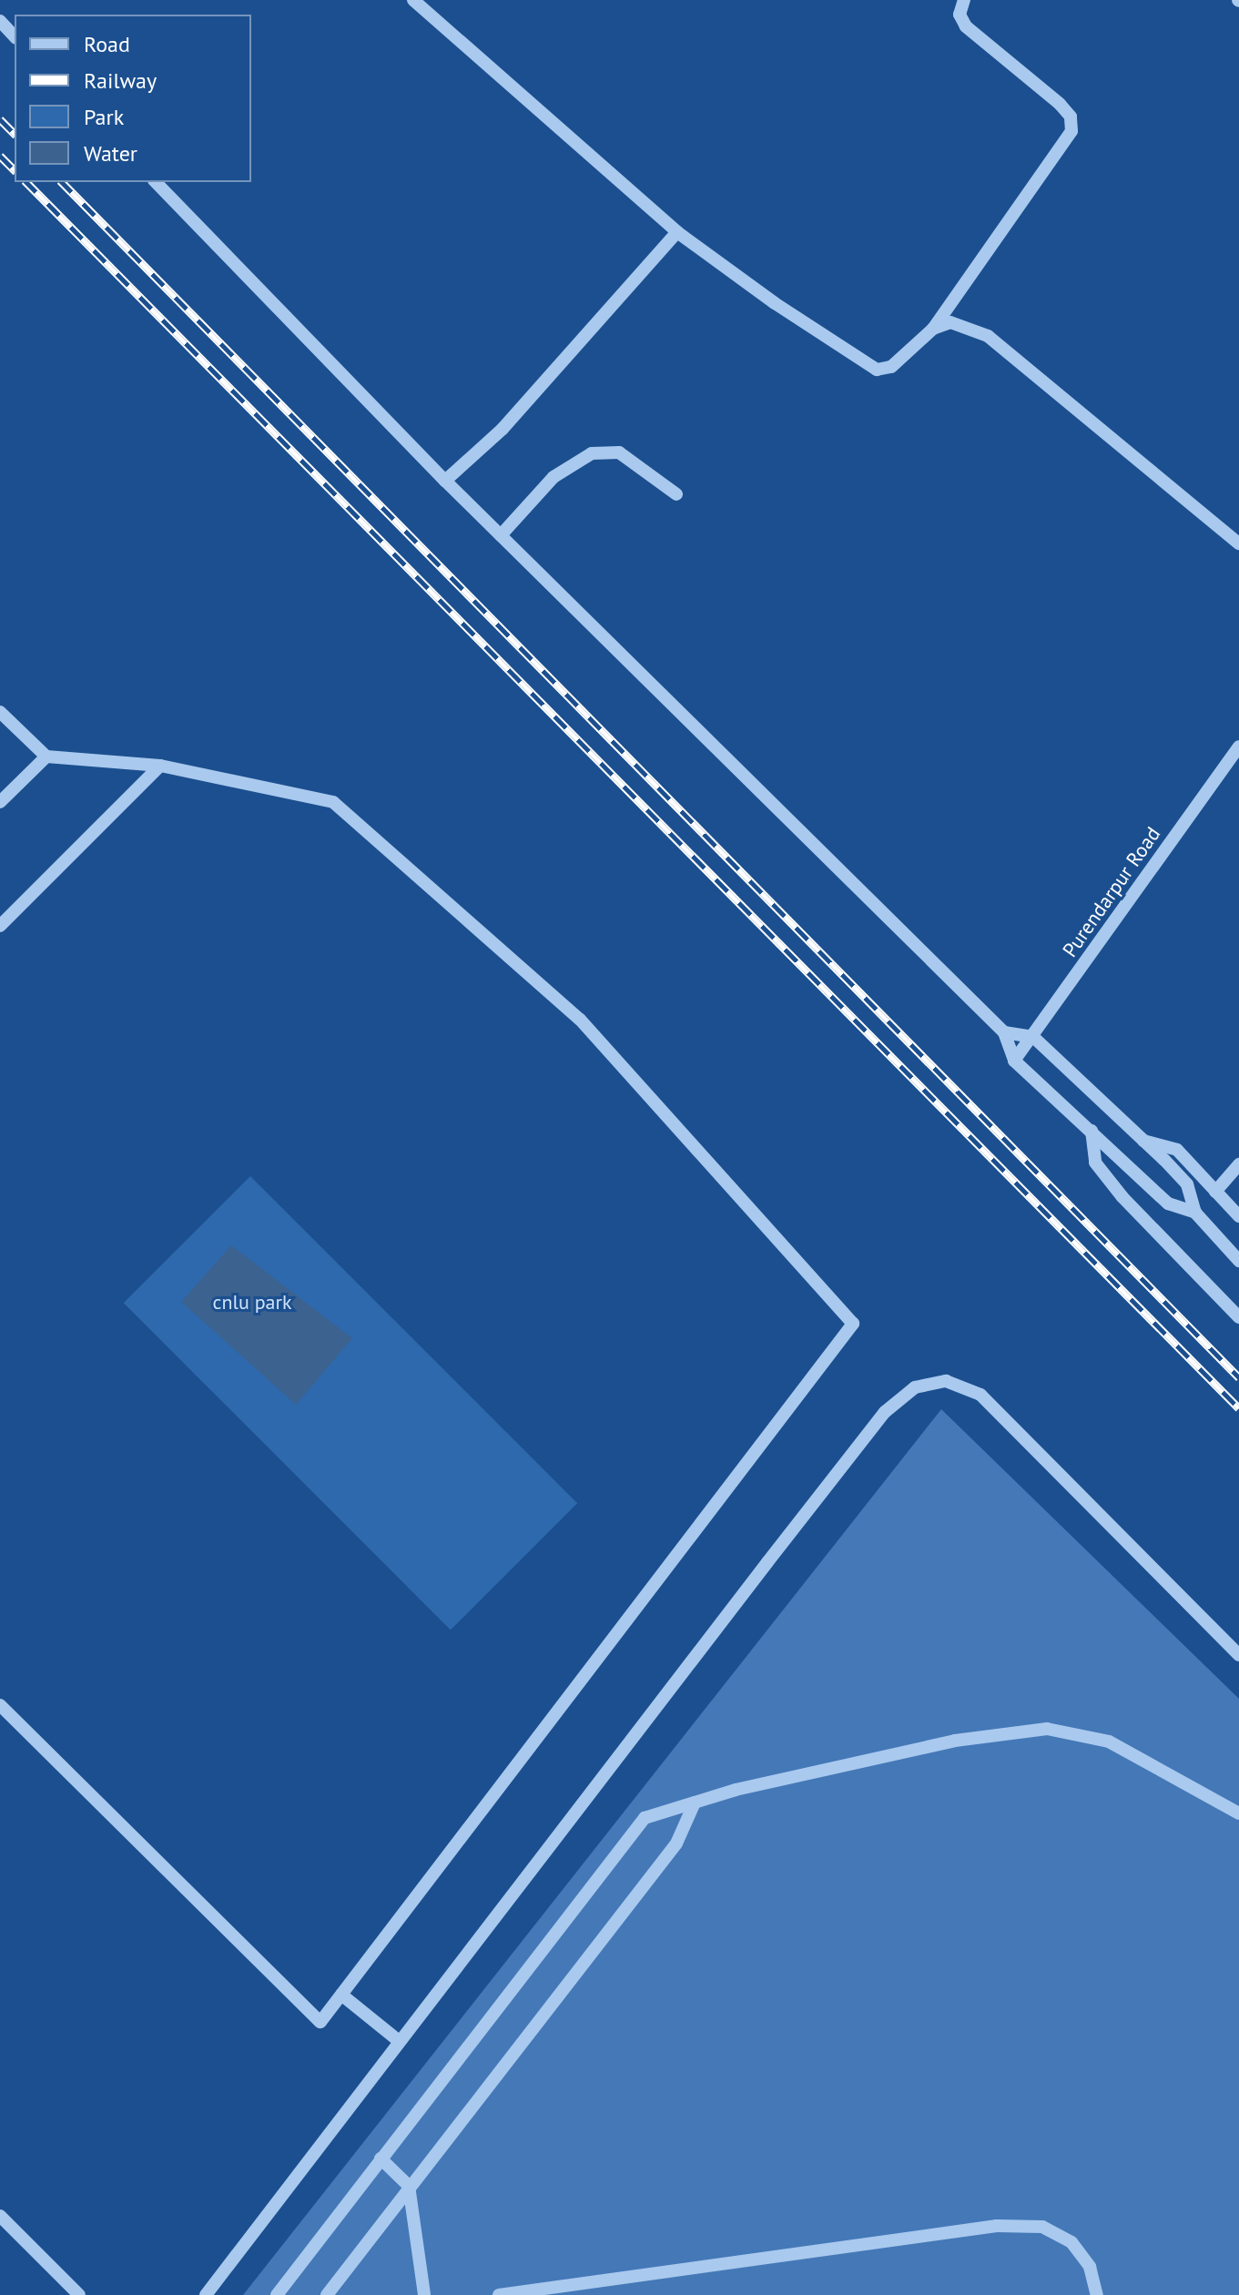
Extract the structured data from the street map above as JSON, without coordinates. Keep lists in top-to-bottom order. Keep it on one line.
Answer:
{"streets":{"street":["Purendarpur Road"]},"parks":["cnlu park"],"legend":["Road","Railway","Park","Water"]}
